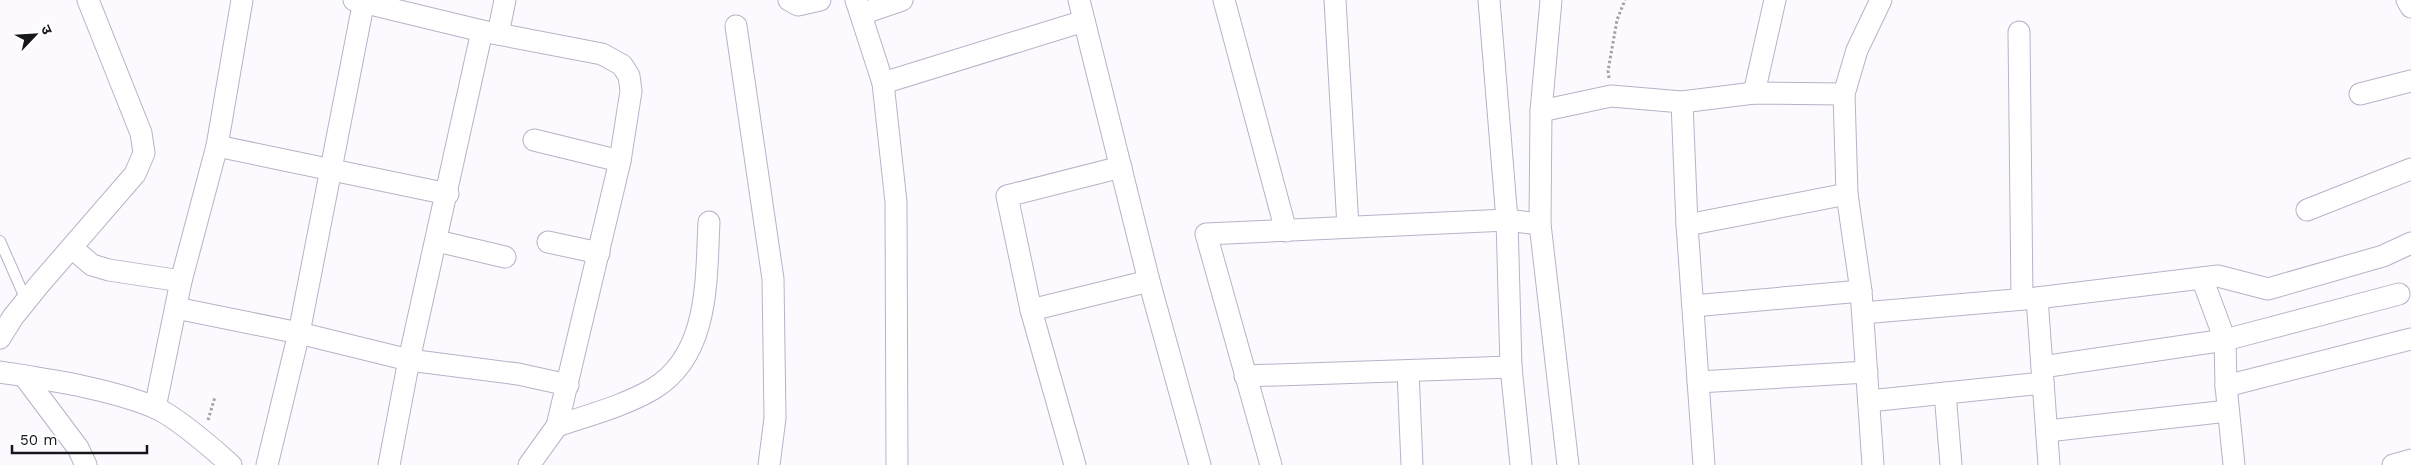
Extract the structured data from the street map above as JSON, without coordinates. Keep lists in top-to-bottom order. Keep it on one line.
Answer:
{"scale_bar":"50 m","north":"top right"}
